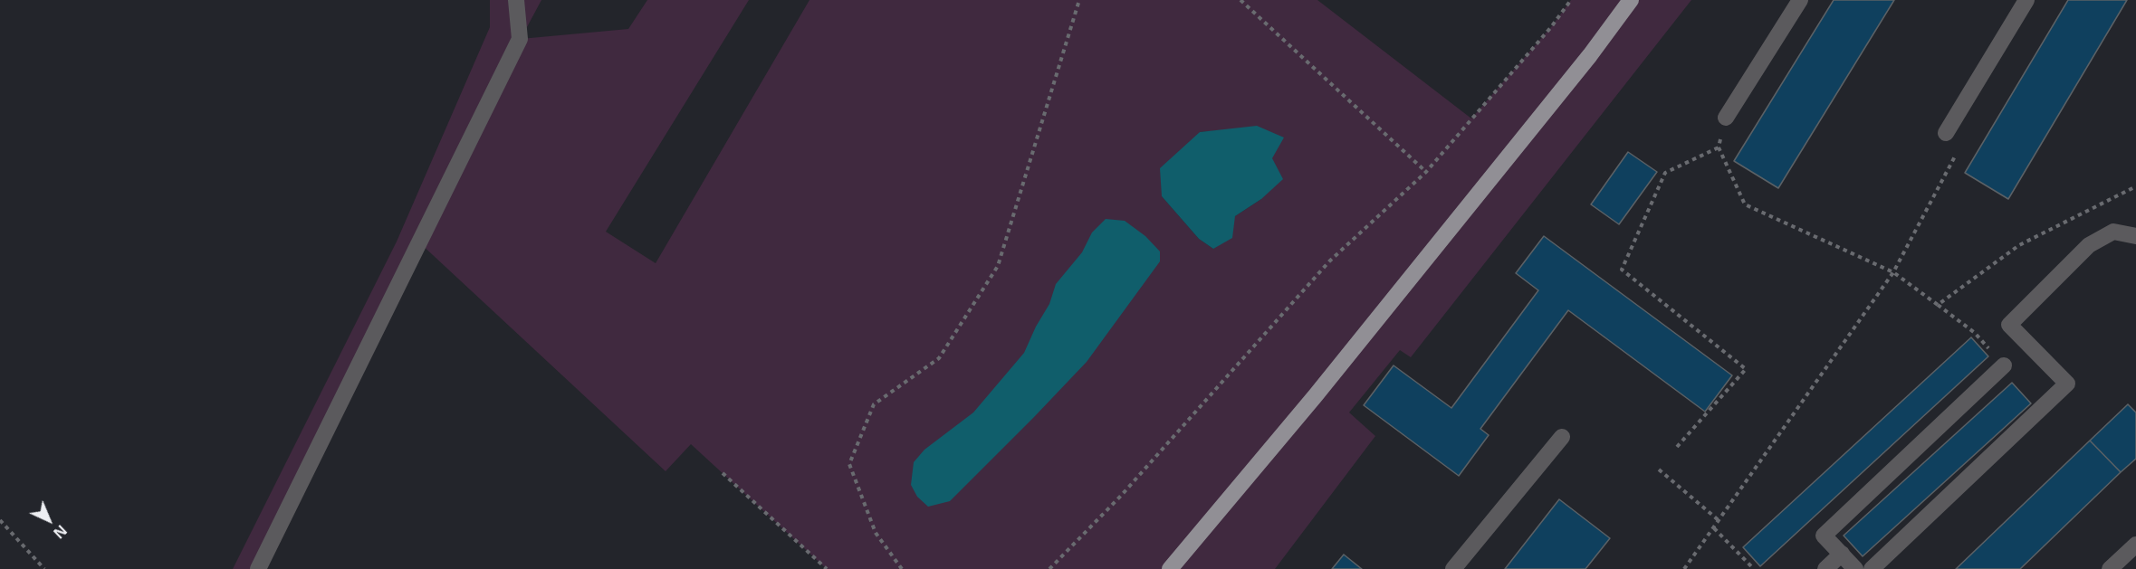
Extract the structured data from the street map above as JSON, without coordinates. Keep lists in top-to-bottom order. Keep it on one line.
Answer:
{"north":"bottom right"}
